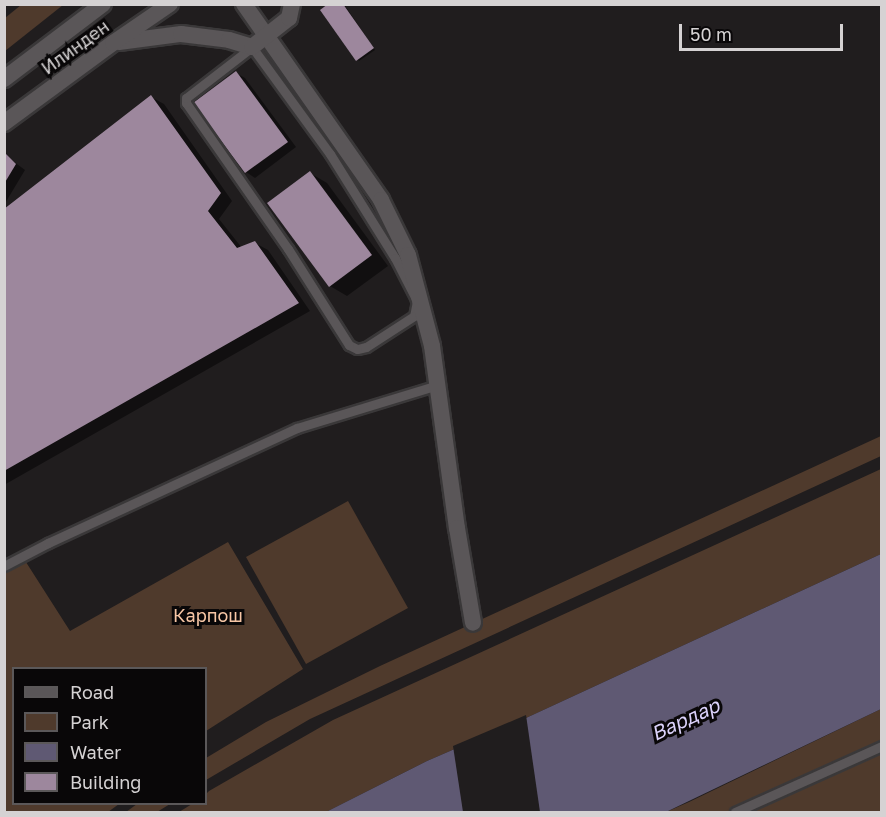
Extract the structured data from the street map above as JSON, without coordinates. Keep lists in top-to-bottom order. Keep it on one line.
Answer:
{"streets":{"street":["Илинден"]},"water":["Вардар"],"parks":["Карпош"],"legend":["Road","Park","Water","Building"],"scale_bar":"50 m"}
